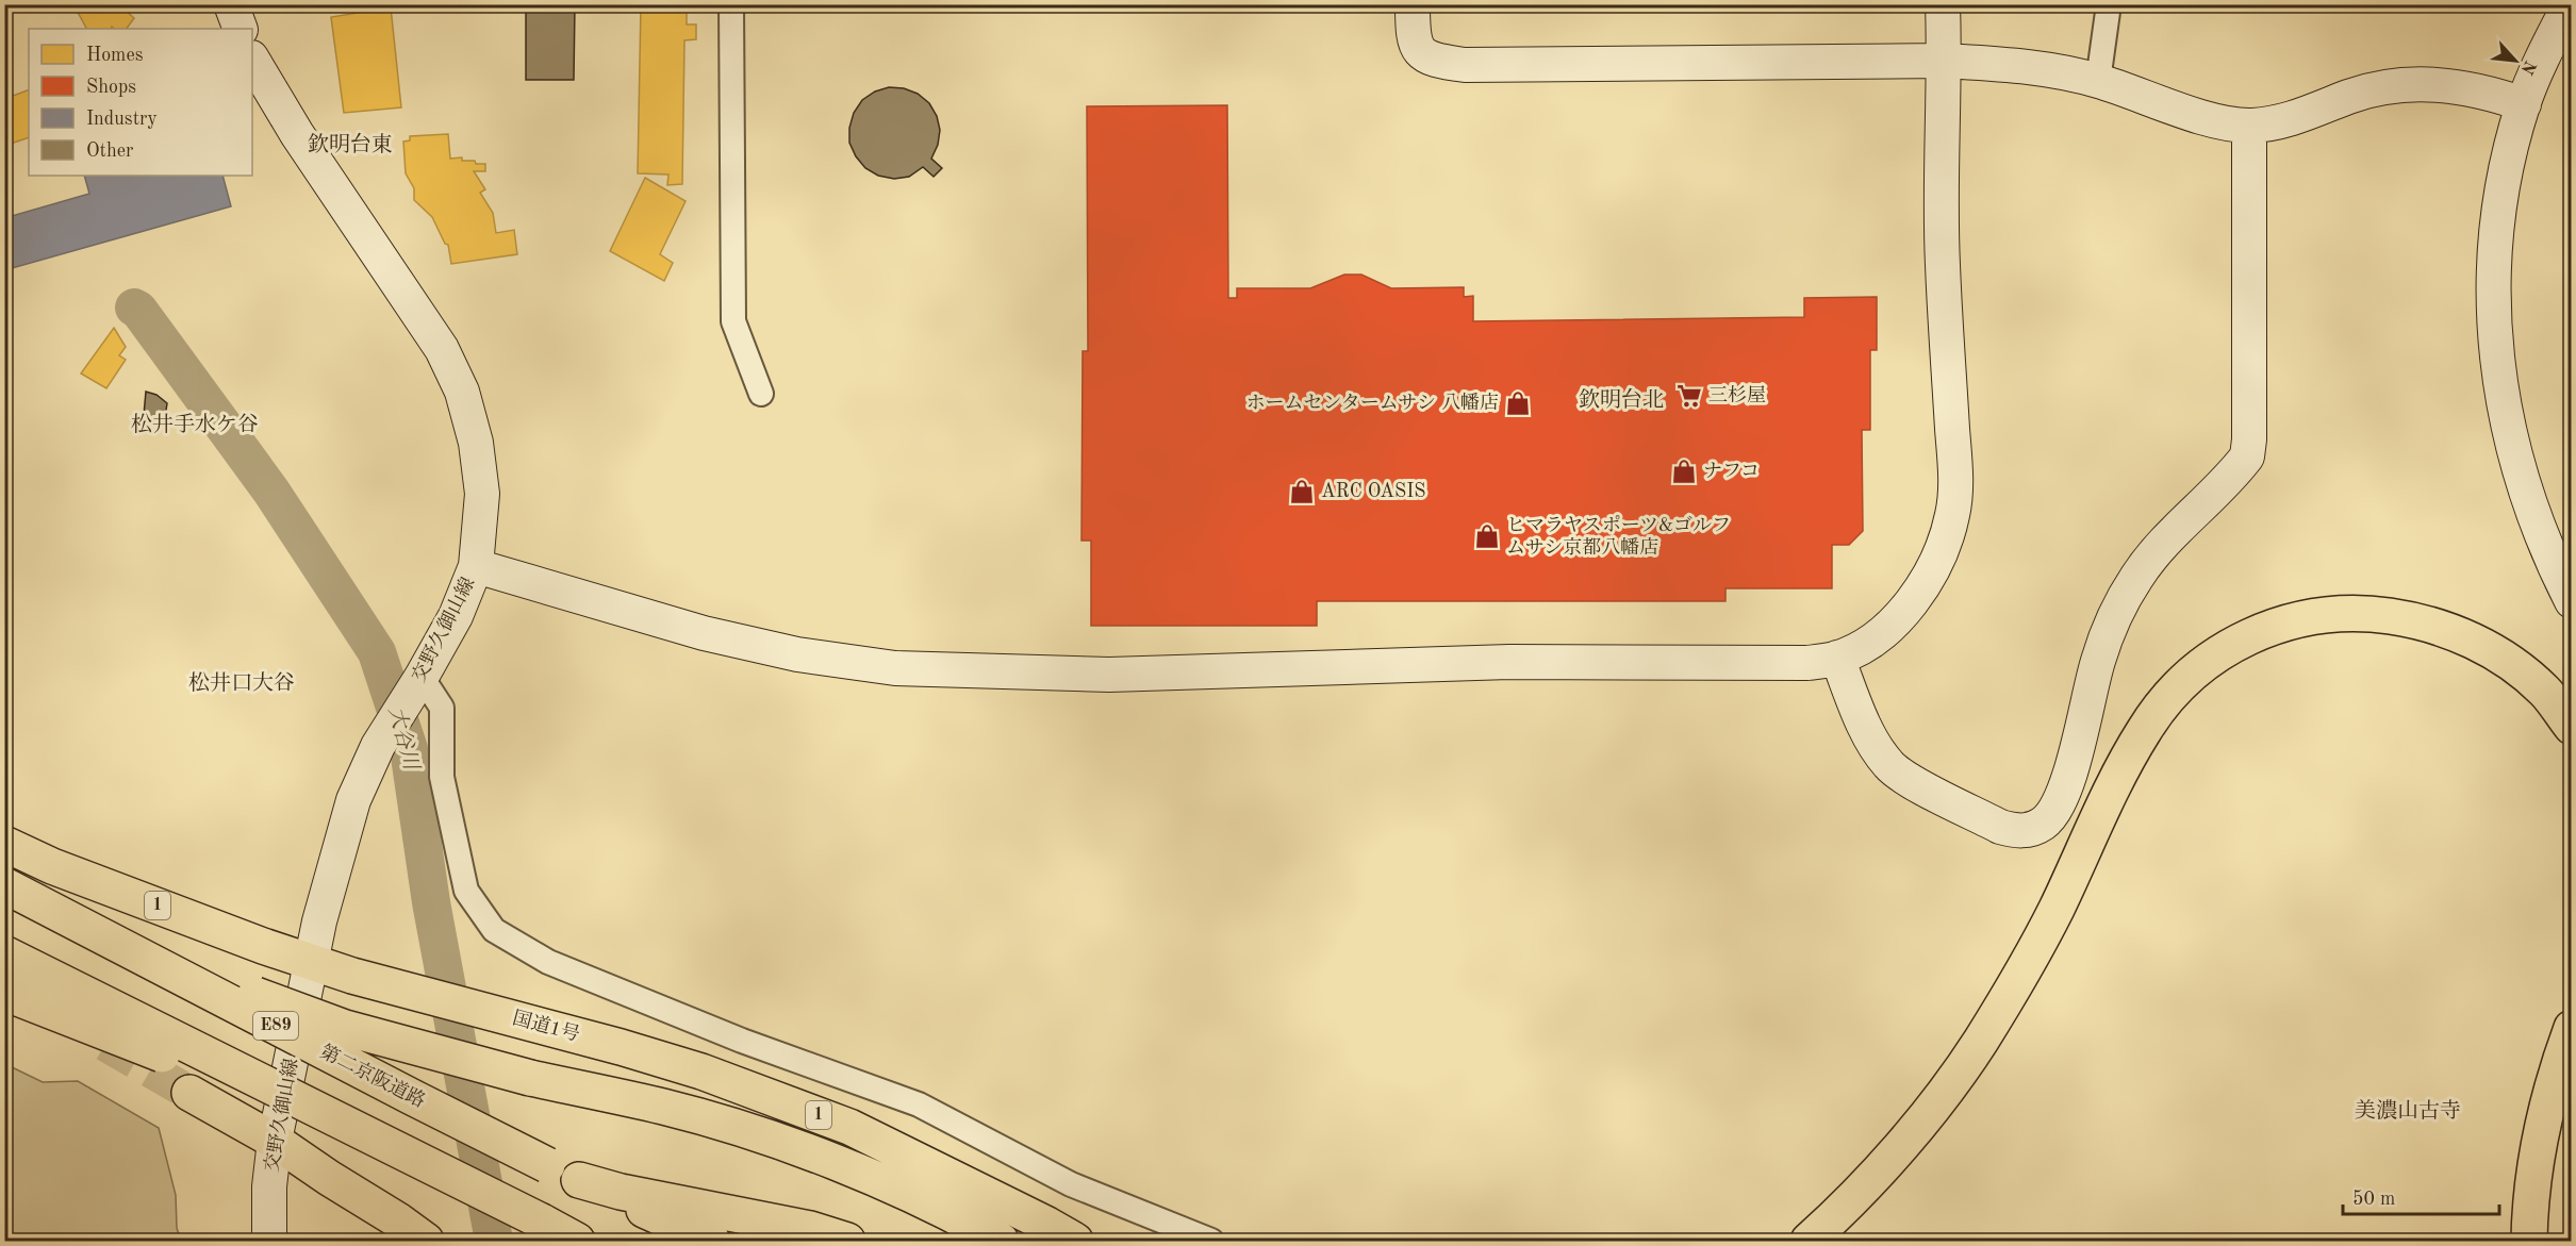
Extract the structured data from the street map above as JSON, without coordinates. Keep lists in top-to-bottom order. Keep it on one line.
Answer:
{"streets":{"highway":["1","E89","国道1号","第二京阪道路"],"street":["交野久御山線"]},"crossings":[["交野久御山線","国道1号"]],"districts":["欽明台東","欽明台北","松井手水ケ谷","松井口大谷","美濃山古寺"],"water":["大谷川"],"places":{"supermarket":["三杉屋"],"shop":["ホームセンタームサシ 八幡店","ナフコ","ARC OASIS","ヒマラヤスポーツ&ゴルフ ムサシ京都八幡店"]},"legend":["Homes","Shops","Industry","Other"],"scale_bar":"50 m","north":"bottom right"}
